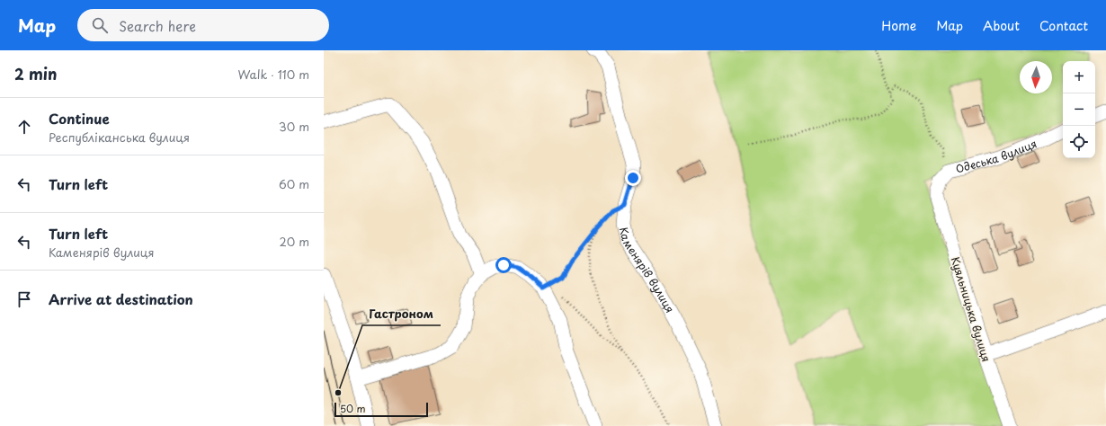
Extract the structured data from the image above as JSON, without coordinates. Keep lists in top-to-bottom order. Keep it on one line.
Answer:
{"streets":{"street":["Одеська вулиця","Каменярів вулиця","Куяльницька вулиця"]},"crossings":[["Одеська вулиця","Куяльницька вулиця"]],"places":["Гастроном"],"scale_bar":"50 m","north":"bottom","page":{"header":"Map","search":"Search here","nav":["Home","Map","About","Contact"],"heading":["2 min","Walk · 110 m"],"map_buttons":["+","−"],"list":[["Continue","Республіканська вулиця","30 m"],["Turn left","60 m"],["Turn left","Каменярів вулиця","20 m"],"Arrive at destination"],"scale":"50 m"}}
